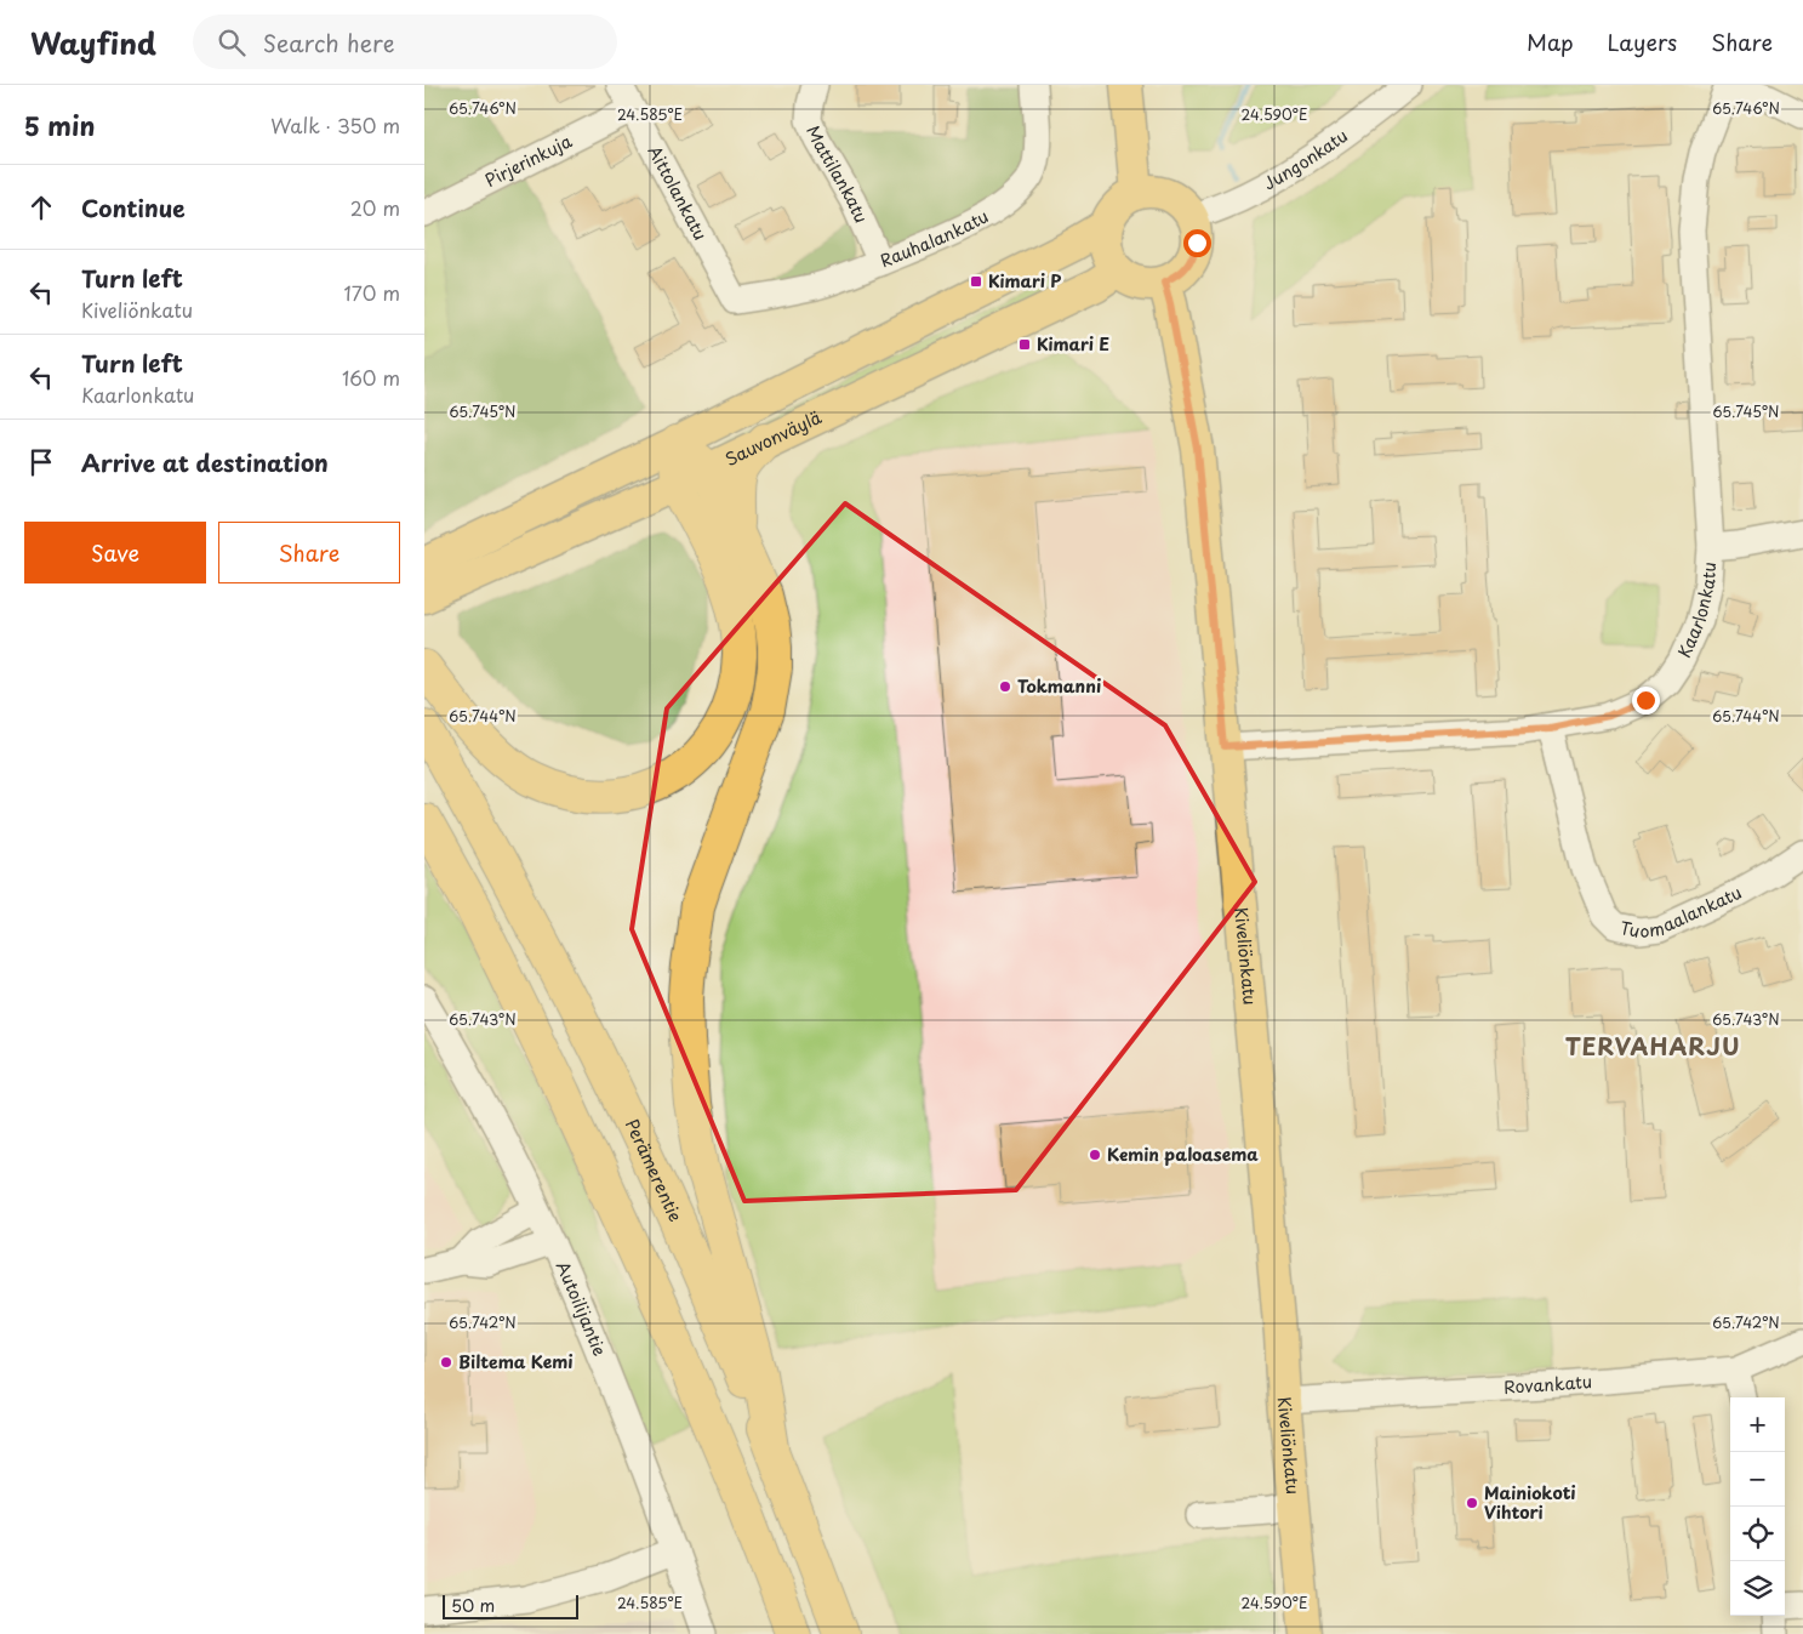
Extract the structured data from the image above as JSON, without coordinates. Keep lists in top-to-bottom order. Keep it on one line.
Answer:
{"streets":{"highway":["Perämerentie"],"main road":["Sauvonväylä","Kiveliönkatu"],"street":["Jungonkatu","Pirjerinkuja","Mattilankatu","Aittolankatu","Rauhalankatu","Kaarlonkatu","Tuomaalankatu","Autoilijantie","Rovankatu"]},"crossings":[["Jungonkatu","Sauvonväylä"],["Jungonkatu","Kiveliönkatu"],["Pirjerinkuja","Aittolankatu"],["Mattilankatu","Rauhalankatu"],["Aittolankatu","Rauhalankatu"],["Sauvonväylä","Kiveliönkatu"],["Kaarlonkatu","Tuomaalankatu"],["Kaarlonkatu","Kiveliönkatu"],["Kiveliönkatu","Rovankatu"]],"districts":["TERVAHARJU"],"places":{"transit":["Kimari P","Kimari E"],"other":["Tokmanni","Kemin paloasema","Biltema Kemi","Mainiokoti Vihtori"]},"scale_bar":"50 m","page":{"header":"Wayfind","search":"Search here","nav":["Map","Layers","Share"],"heading":["5 min","Walk · 350 m"],"list":[["Continue","20 m"],["Turn left","Kiveliönkatu","170 m"],["Turn left","Kaarlonkatu","160 m"],"Arrive at destination"],"buttons":["Save","Share"],"map_buttons":["+","−"],"scale":"50 m"},"coordinates":["65.746°N","24.585°E","24.590°E","65.745°N","65.744°N","65.743°N","65.742°N"]}
